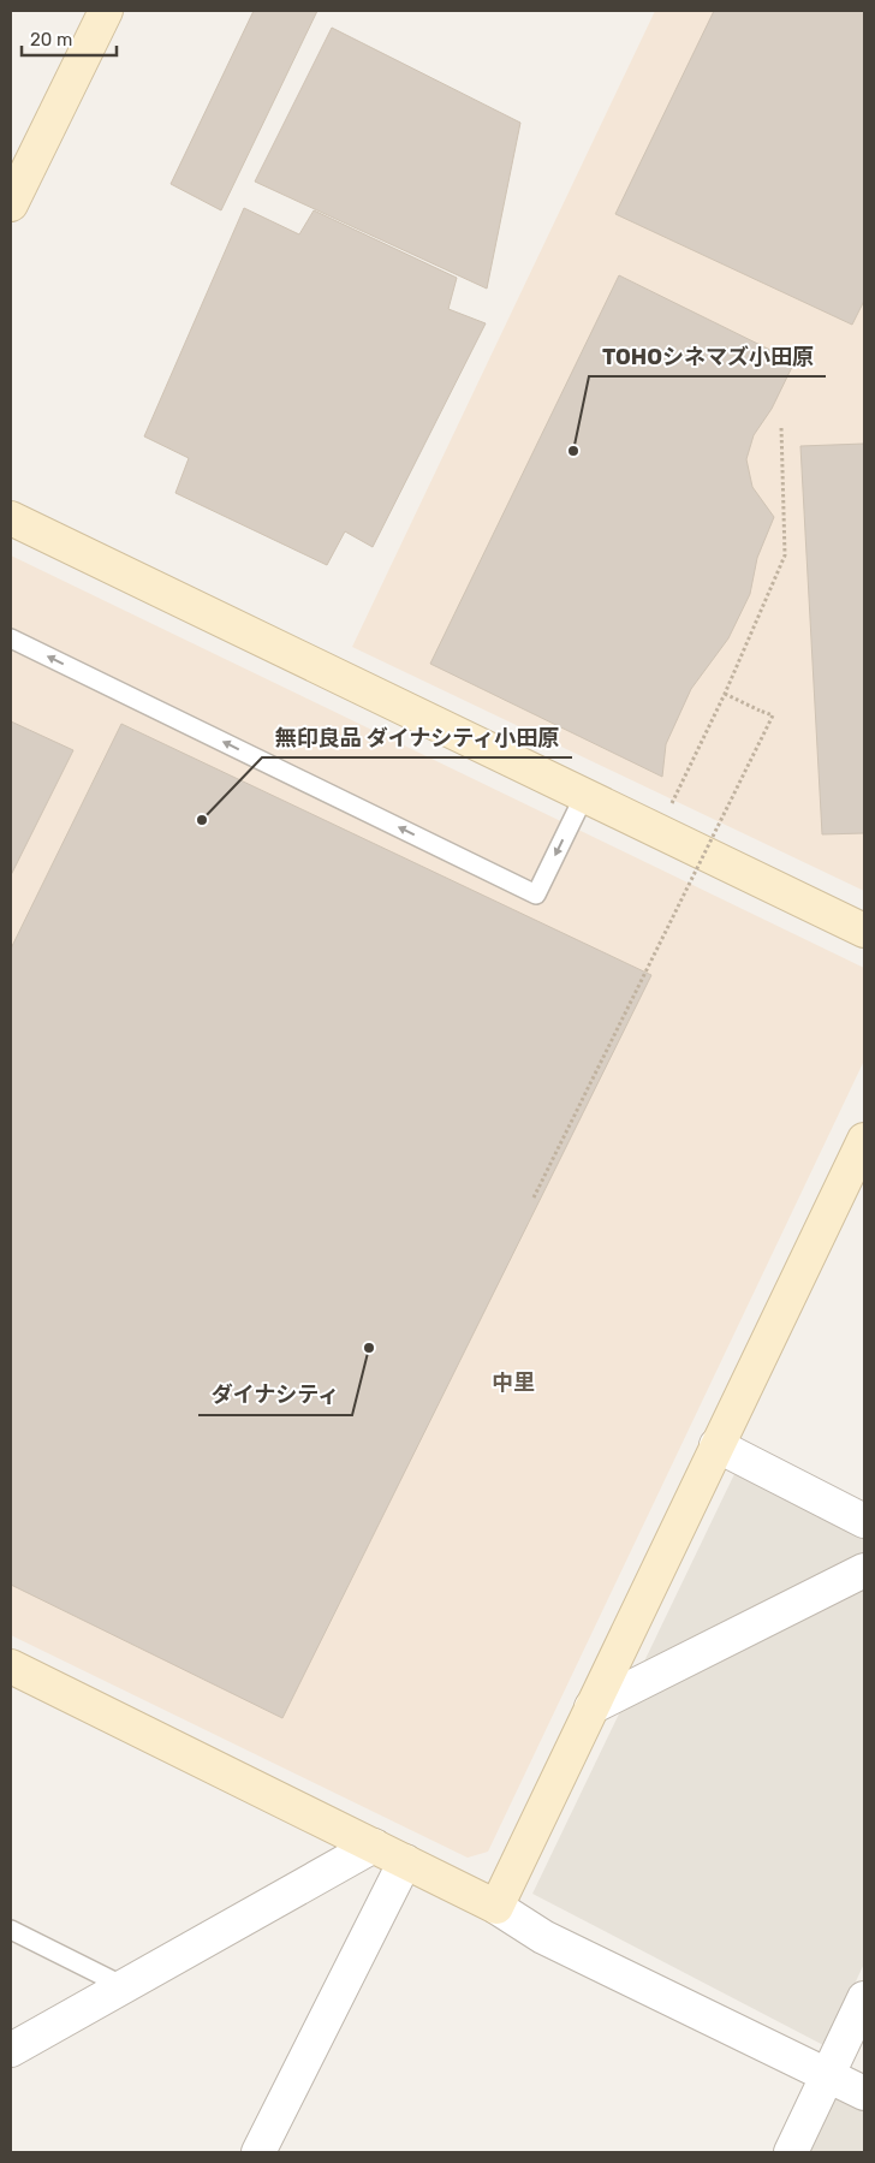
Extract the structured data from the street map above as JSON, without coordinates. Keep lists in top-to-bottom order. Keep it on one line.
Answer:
{"districts":["中里"],"places":["TOHOシネマズ小田原","無印良品 ダイナシティ小田原","ダイナシティ"],"scale_bar":"20 m"}
